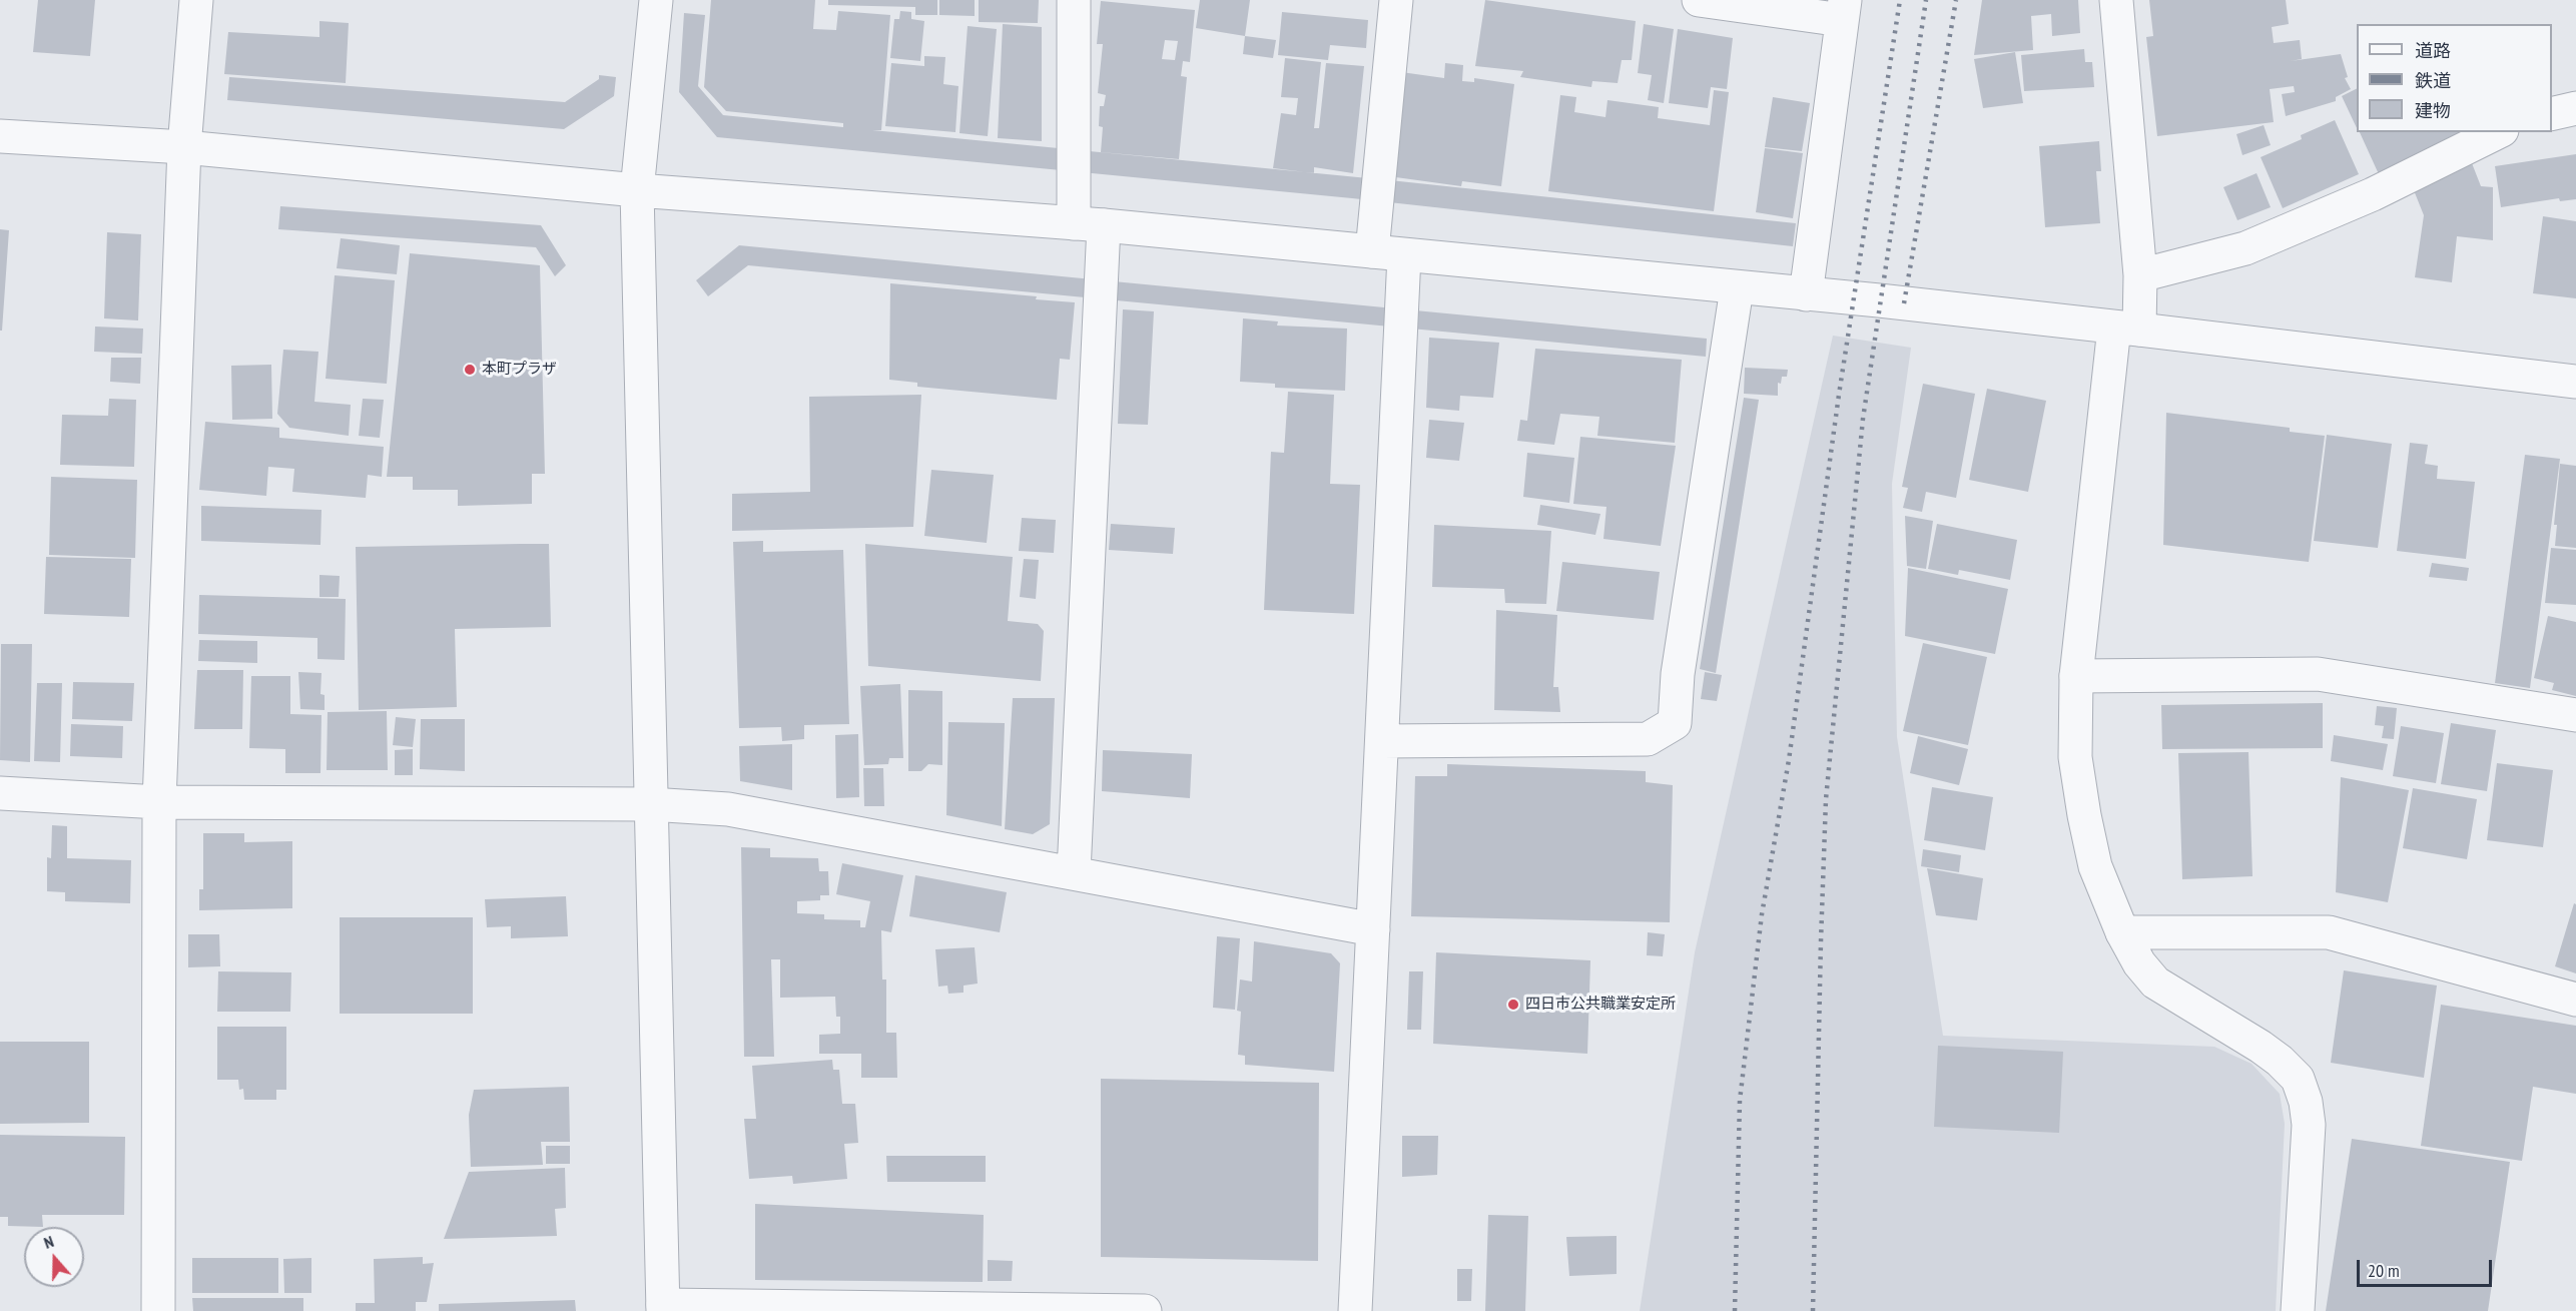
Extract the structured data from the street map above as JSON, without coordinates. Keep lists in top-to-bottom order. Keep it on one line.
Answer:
{"places":["本町プラザ","四日市公共職業安定所"],"legend":["道路","鉄道","建物"],"scale_bar":"20 m","north":"top"}
